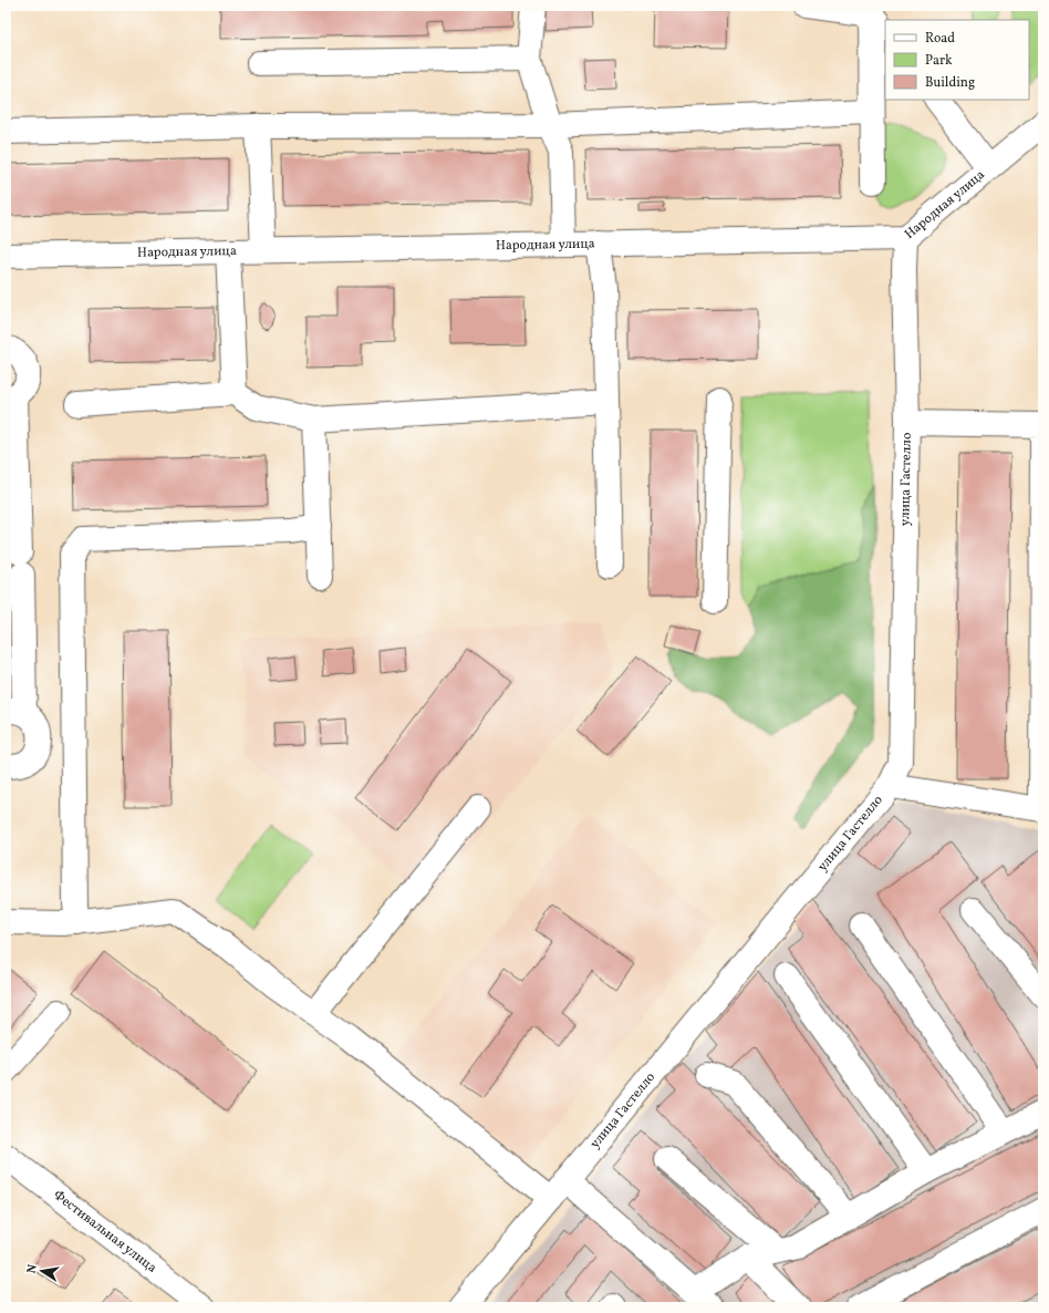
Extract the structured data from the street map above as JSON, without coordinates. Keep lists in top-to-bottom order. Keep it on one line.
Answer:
{"streets":{"street":["Народная улица","улица Гастелло","Фестивальная улица"]},"crossings":[["Народная улица","улица Гастелло"]],"legend":["Road","Park","Building"],"north":"left"}
